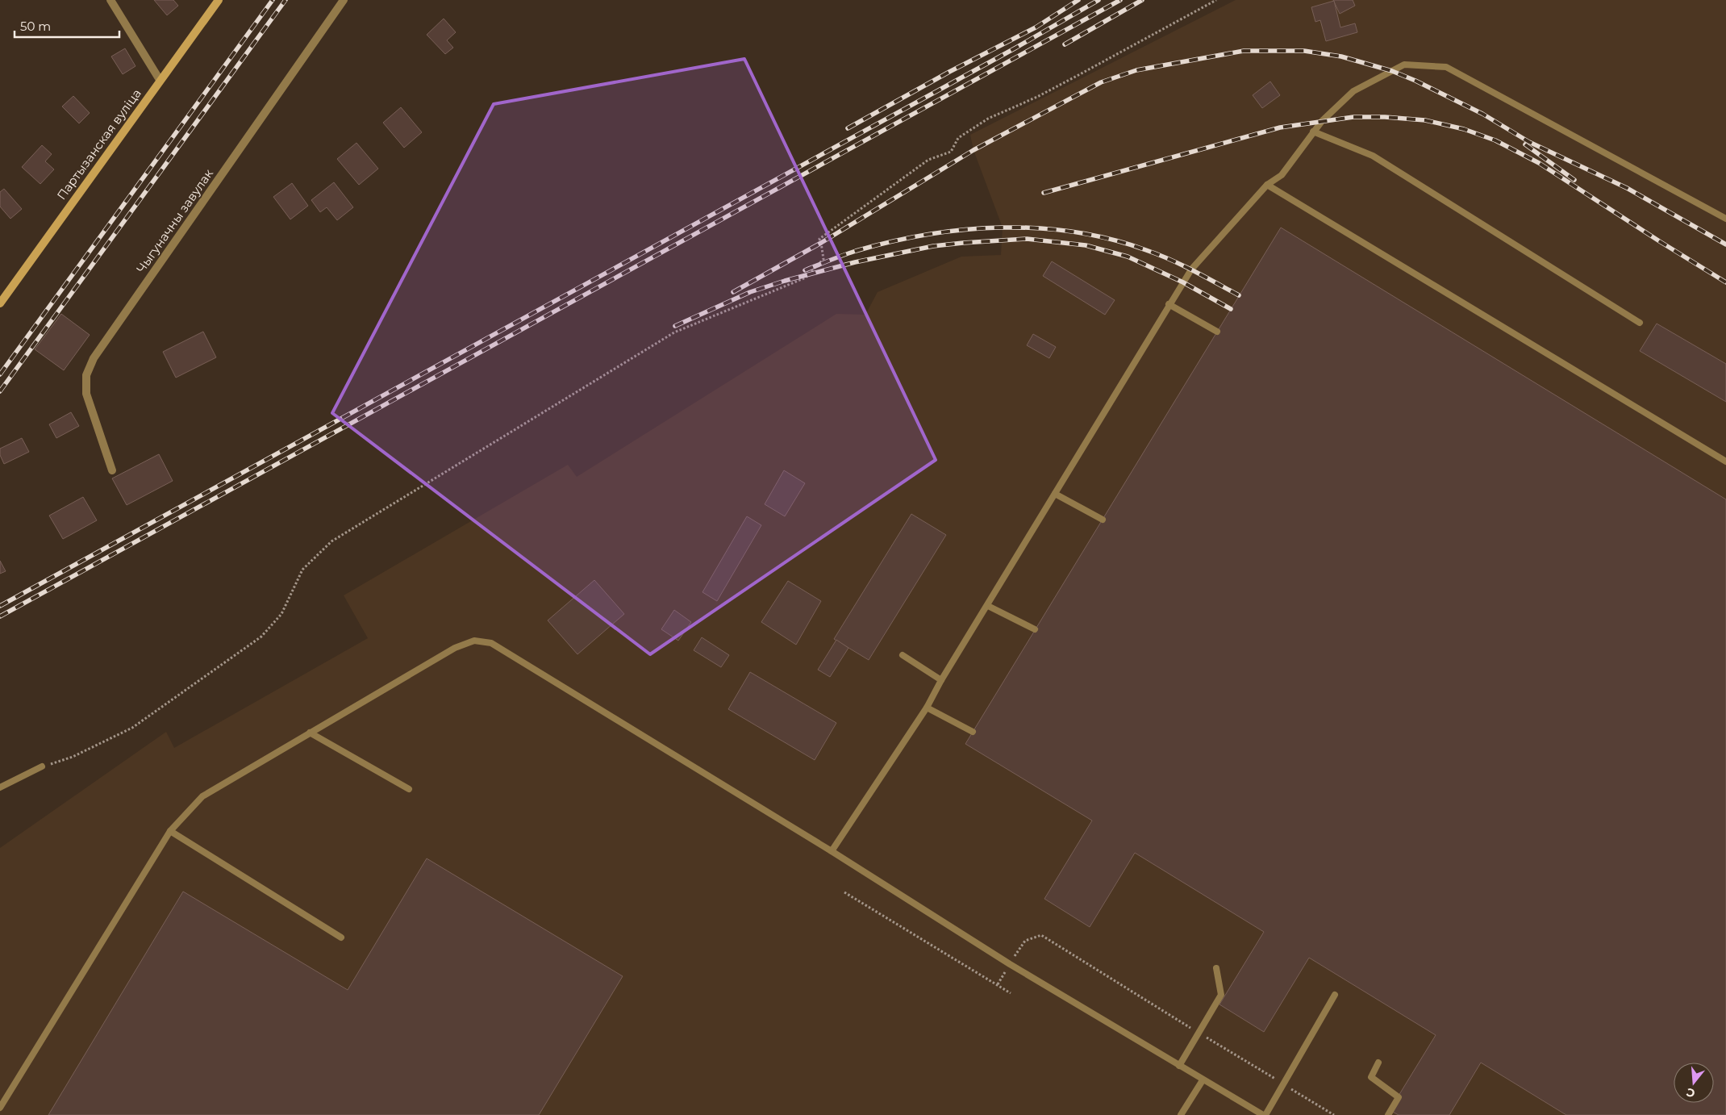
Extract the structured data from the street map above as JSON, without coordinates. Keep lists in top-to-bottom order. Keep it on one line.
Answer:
{"streets":{"street":["Партызанская вуліца","Чыгуначны завулак"]},"scale_bar":"50 m","north":"bottom"}
